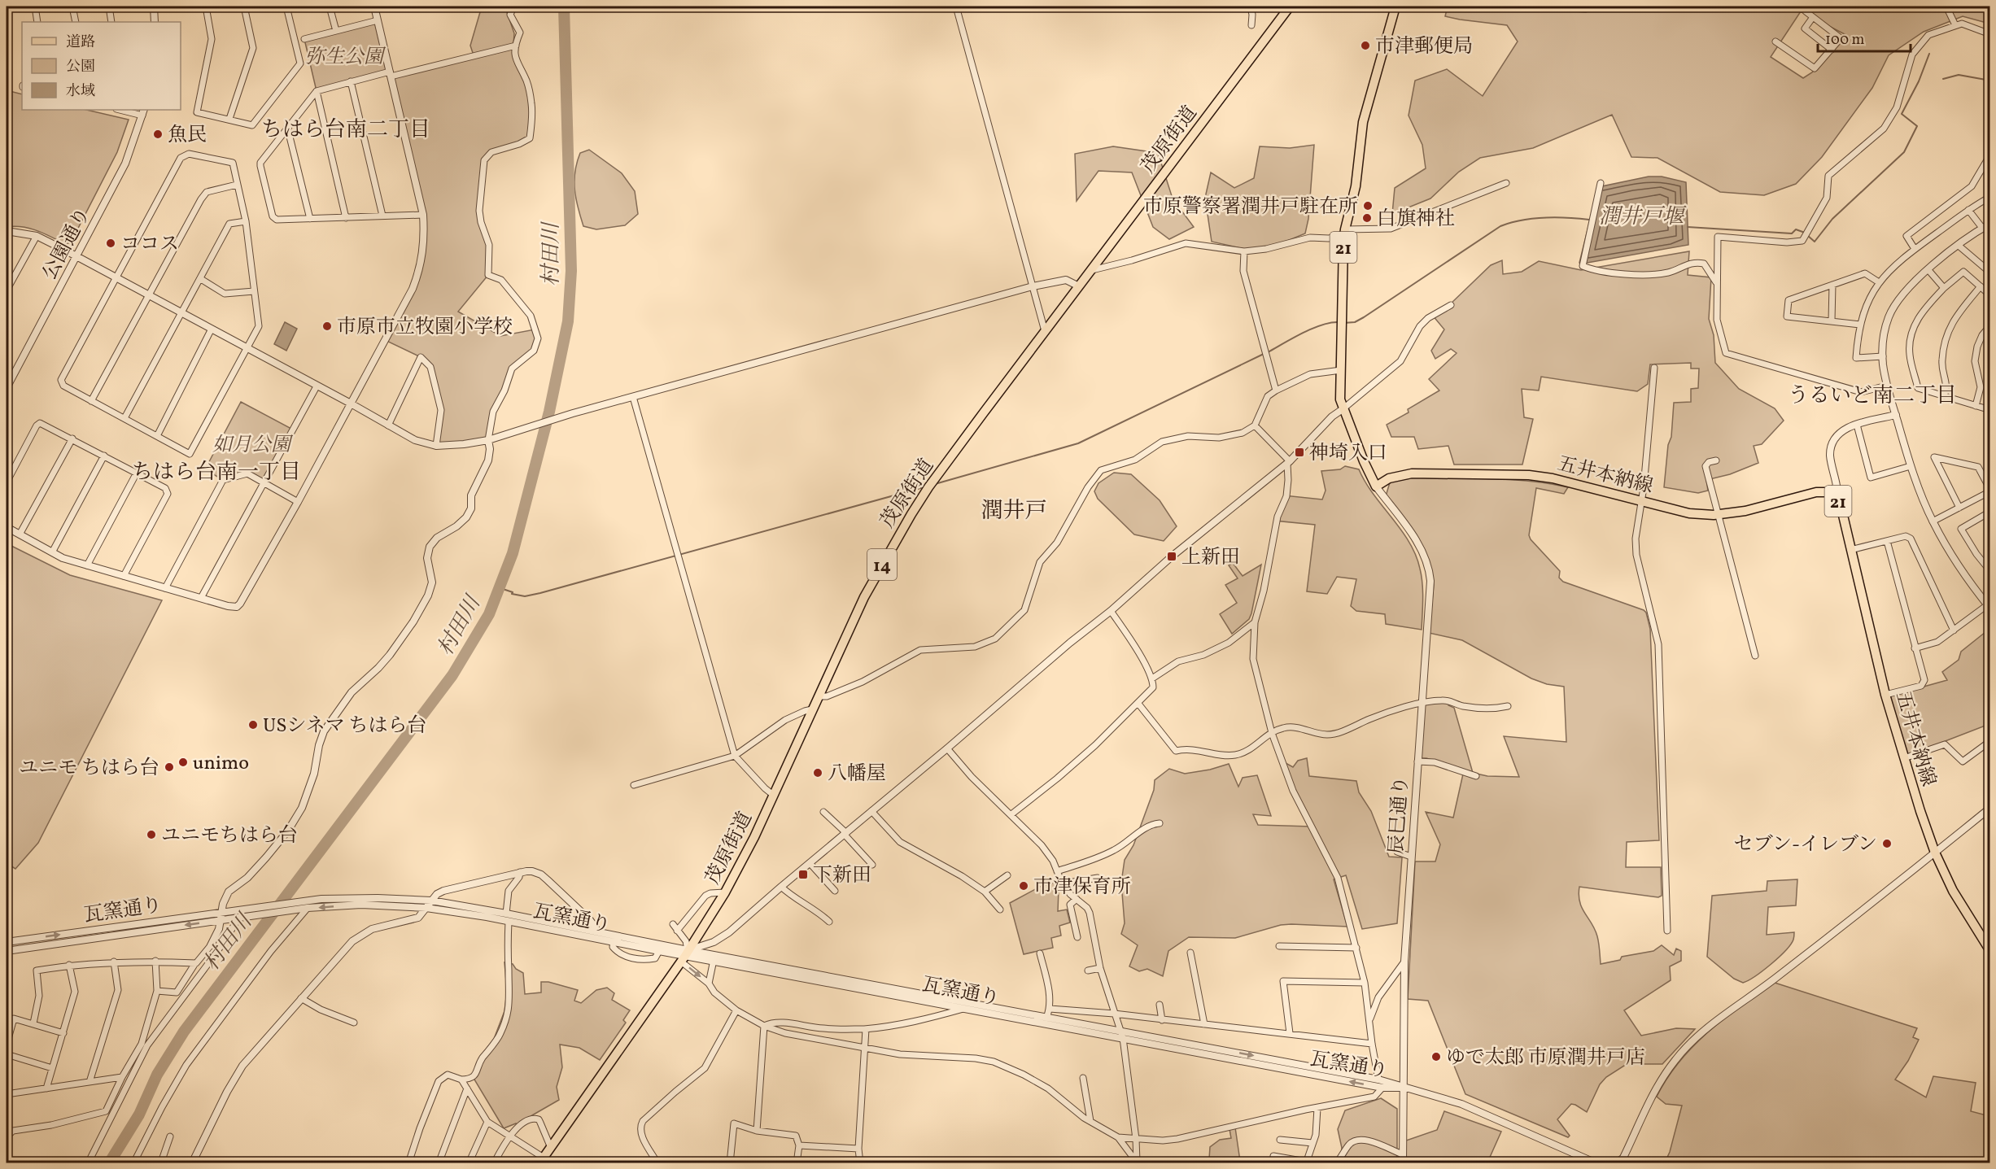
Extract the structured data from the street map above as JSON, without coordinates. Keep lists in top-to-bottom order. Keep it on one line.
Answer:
{"streets":{"main road":["茂原街道","21","五井本納線","14"],"street":["公園通り","辰巳通り","瓦窯通り"]},"crossings":[["茂原街道","瓦窯通り"],["21","五井本納線"],["21","辰巳通り"],["五井本納線","辰巳通り"],["辰巳通り","瓦窯通り"]],"districts":["ちはら台南二丁目","うるいど南二丁目","ちはら台南一丁目","潤井戸"],"water":["潤井戸堰","村田川"],"parks":["弥生公園","如月公園"],"places":{"other":["市津郵便局","魚民","市原警察署潤井戸駐在所","白旗神社","ココス","市原市立牧園小学校","USシネマ ちはら台","unimo","ユニモ ちはら台","八幡屋","ユニモちはら台","セブン-イレブン","市津保育所","ゆで太郎 市原潤井戸店"],"transit":["神埼入口","上新田","下新田"]},"legend":["道路","公園","水域"],"scale_bar":"100 m"}
